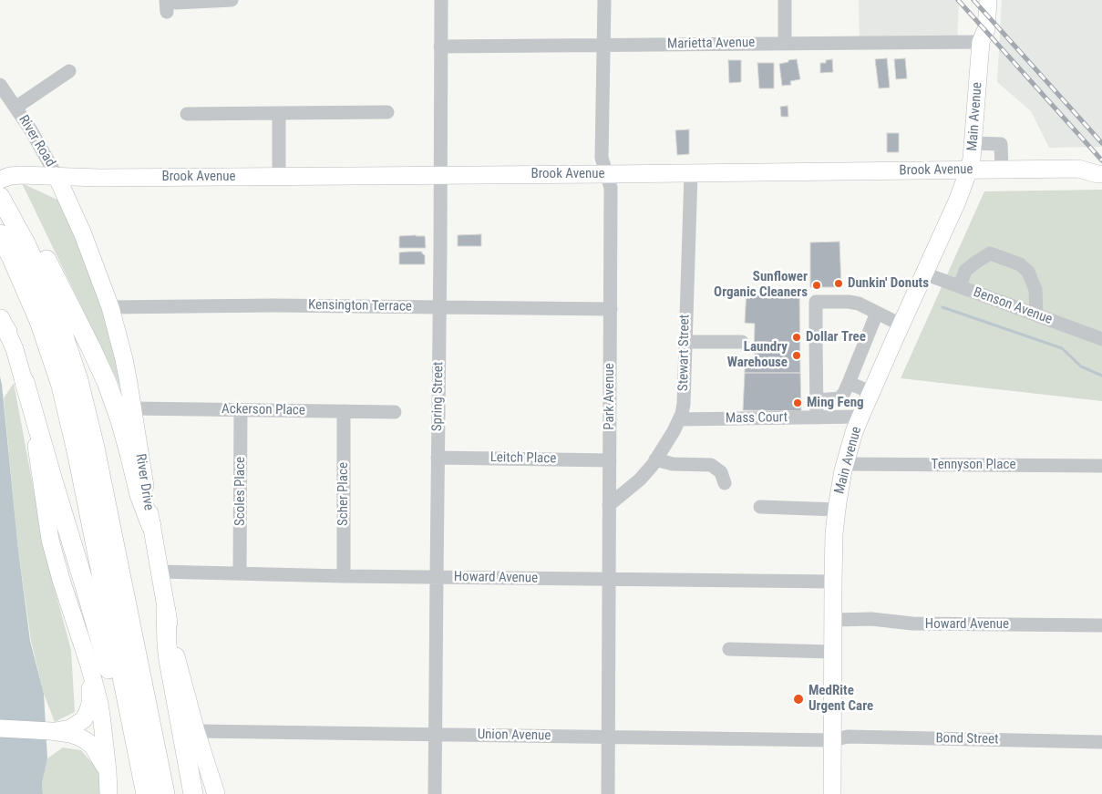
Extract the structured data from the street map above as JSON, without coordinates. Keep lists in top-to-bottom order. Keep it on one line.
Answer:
{"streets":{"main road":["Main Avenue","Brook Avenue","River Drive"],"street":["Marietta Avenue","River Road","Kensington Terrace","Benson Avenue","Stewart Street","Spring Street","Park Avenue","Ackerson Place","Mass Court","Leitch Place","Tennyson Place","Scoles Place","Scher Place","Howard Avenue","Union Avenue","Bond Street"]},"crossings":[["Marietta Avenue","Main Avenue"],["Marietta Avenue","Spring Street"],["Marietta Avenue","Park Avenue"],["Main Avenue","Brook Avenue"],["Main Avenue","Benson Avenue"],["Main Avenue","Mass Court"],["Main Avenue","Tennyson Place"],["Main Avenue","Howard Avenue"],["Main Avenue","Union Avenue"],["Main Avenue","Bond Street"],["River Road","Brook Avenue"],["River Road","River Drive"],["Brook Avenue","Stewart Street"],["Brook Avenue","Spring Street"],["Brook Avenue","Park Avenue"],["Brook Avenue","River Drive"],["Kensington Terrace","Spring Street"],["Kensington Terrace","Park Avenue"],["Kensington Terrace","River Drive"],["Stewart Street","Park Avenue"],["Stewart Street","Mass Court"],["Spring Street","Leitch Place"],["Spring Street","Howard Avenue"],["Spring Street","Union Avenue"],["Park Avenue","Leitch Place"],["Park Avenue","Howard Avenue"],["Park Avenue","Union Avenue"],["Ackerson Place","River Drive"],["Ackerson Place","Scoles Place"],["Ackerson Place","Scher Place"],["River Drive","Howard Avenue"],["River Drive","Union Avenue"],["Scoles Place","Howard Avenue"],["Scher Place","Howard Avenue"],["Union Avenue","Bond Street"]],"places":["Dunkin' Donuts","Sunflower Organic Cleaners","Dollar Tree","Laundry Warehouse","Ming Feng","MedRite Urgent Care"]}
